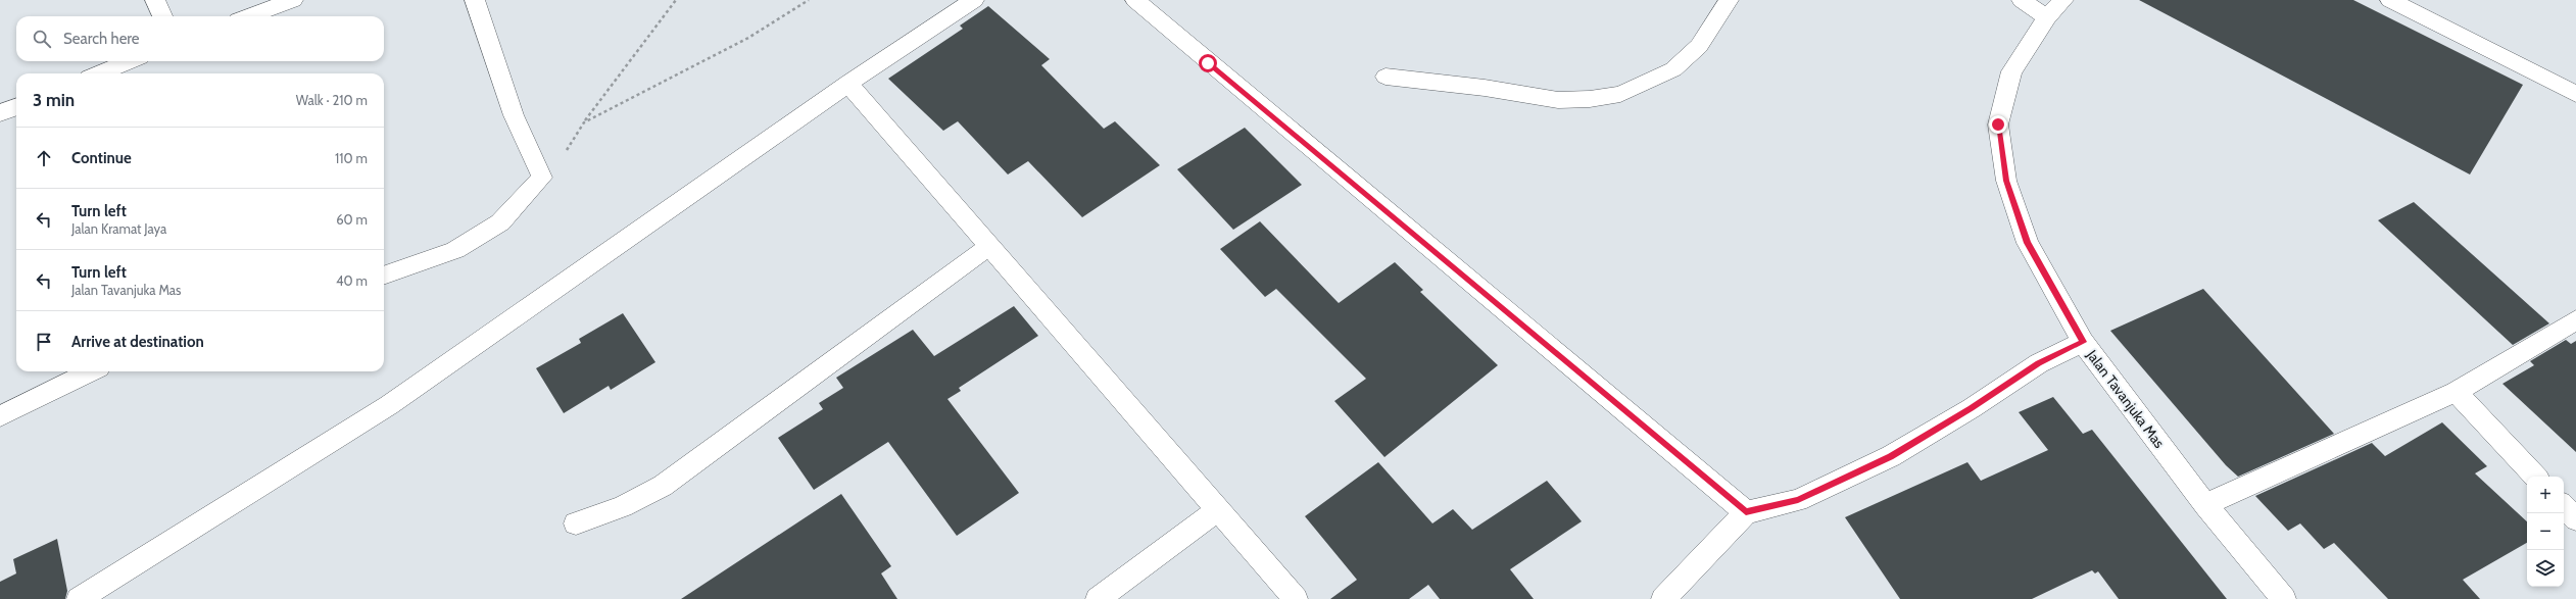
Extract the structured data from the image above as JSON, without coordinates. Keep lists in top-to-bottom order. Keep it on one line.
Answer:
{"streets":{"street":["Jalan Tavanjuka Mas"]},"page":{"search":"Search here","heading":["3 min","Walk · 210 m"],"list":[["Continue","110 m"],["Turn left","Jalan Kramat Jaya","60 m"],["Turn left","Jalan Tavanjuka Mas","40 m"],"Arrive at destination"],"map_buttons":["+","−"]}}
